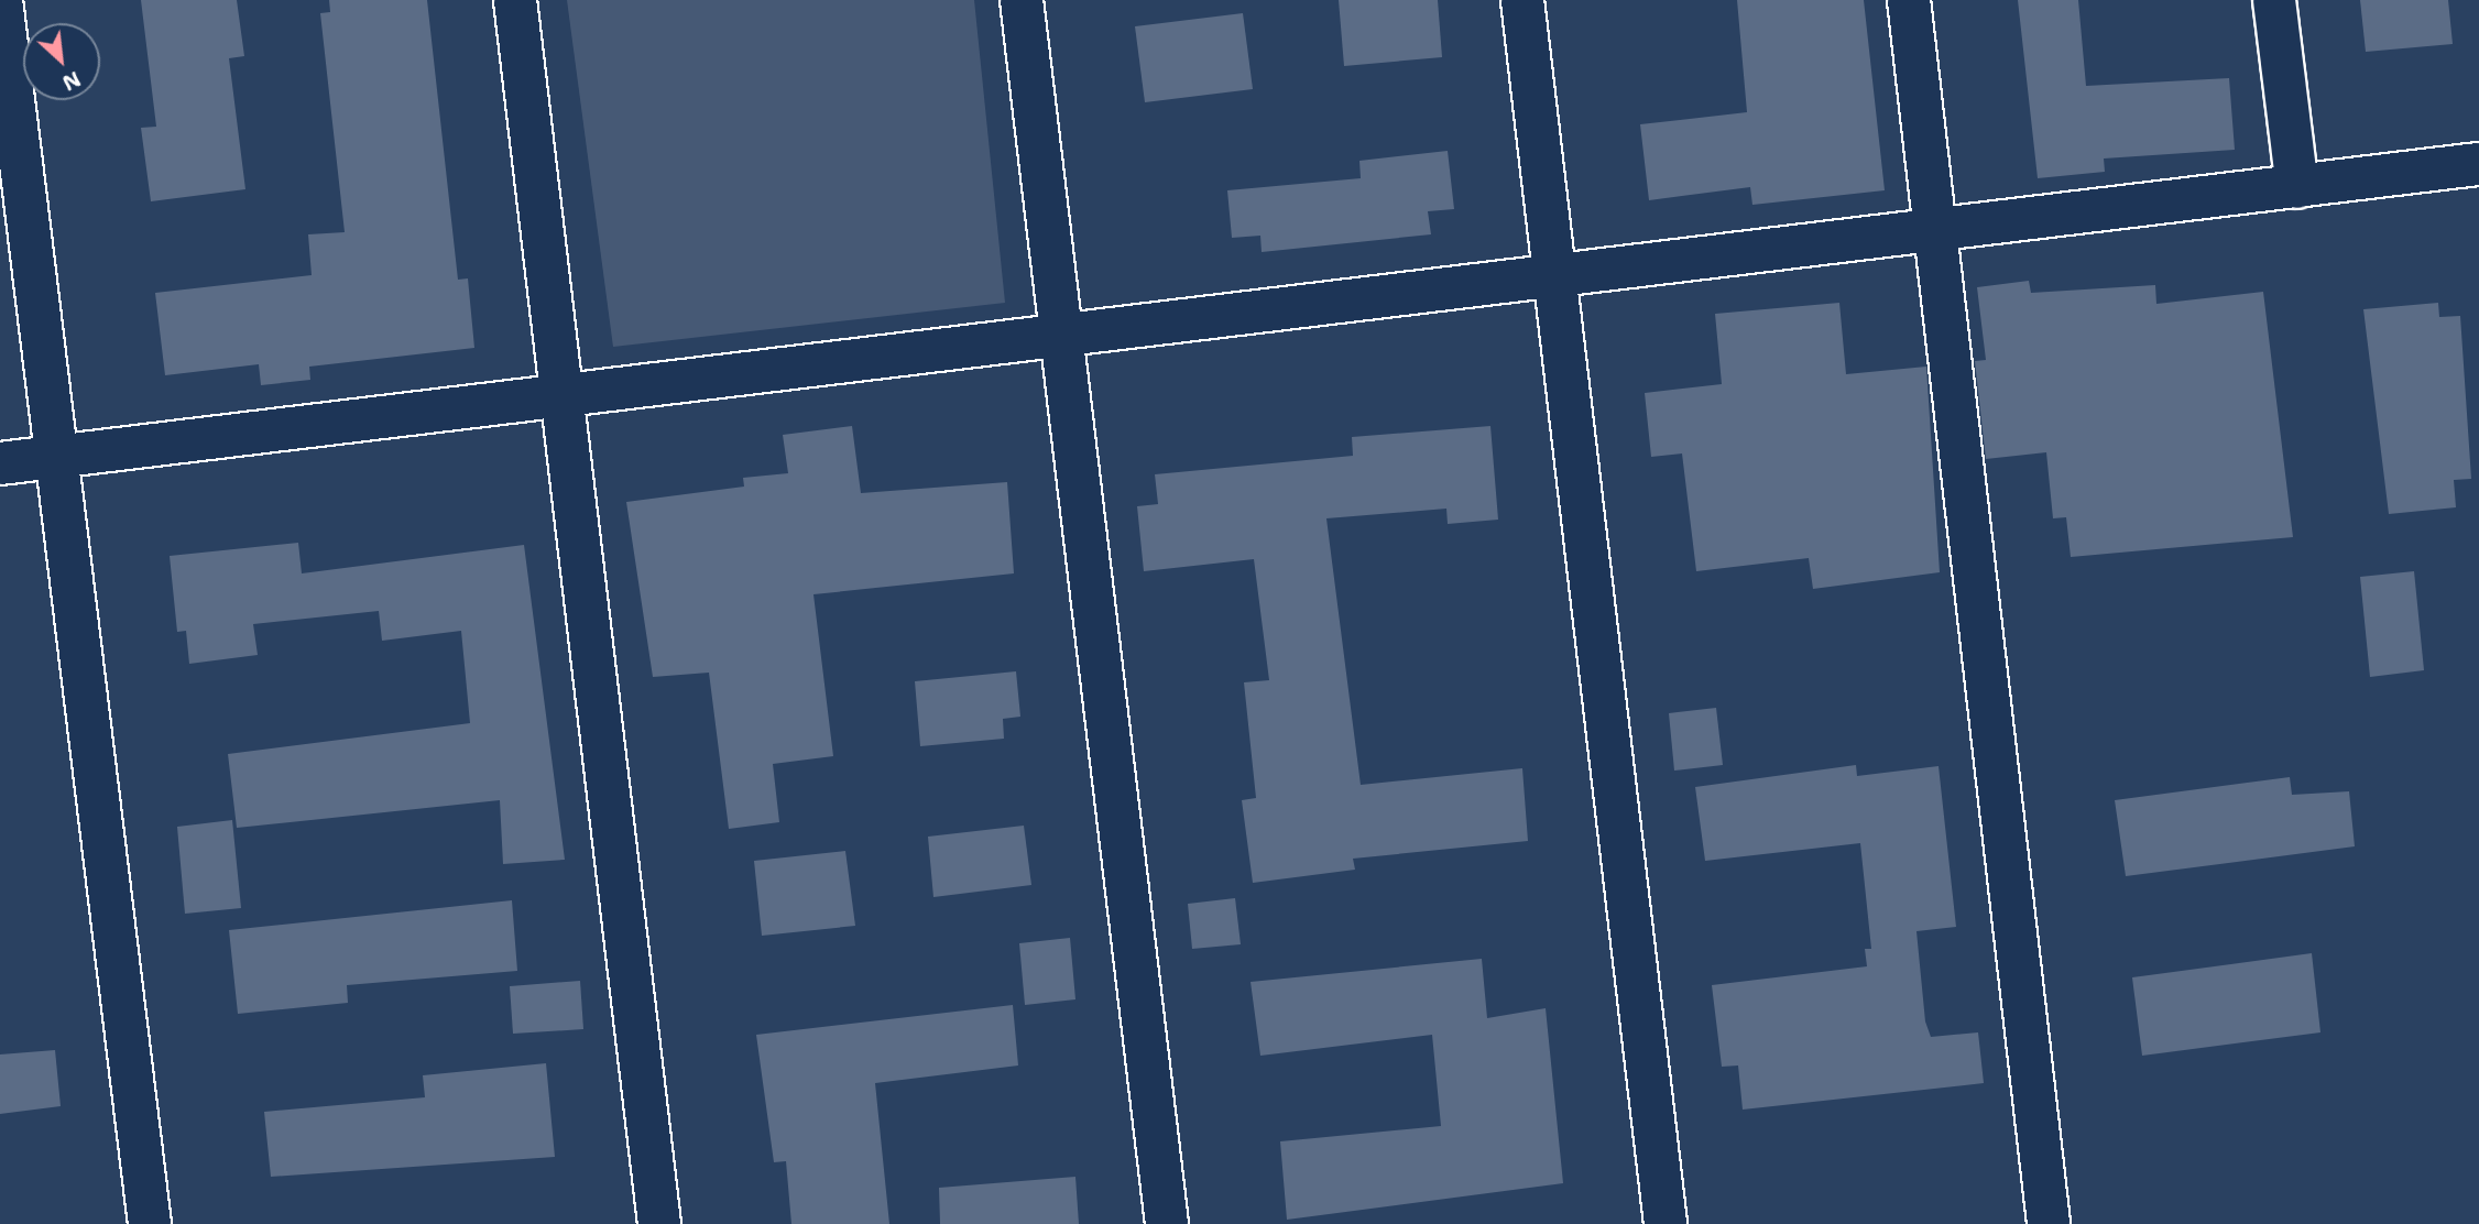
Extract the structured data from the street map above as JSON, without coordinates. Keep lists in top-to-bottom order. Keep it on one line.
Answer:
{"north":"bottom right"}
